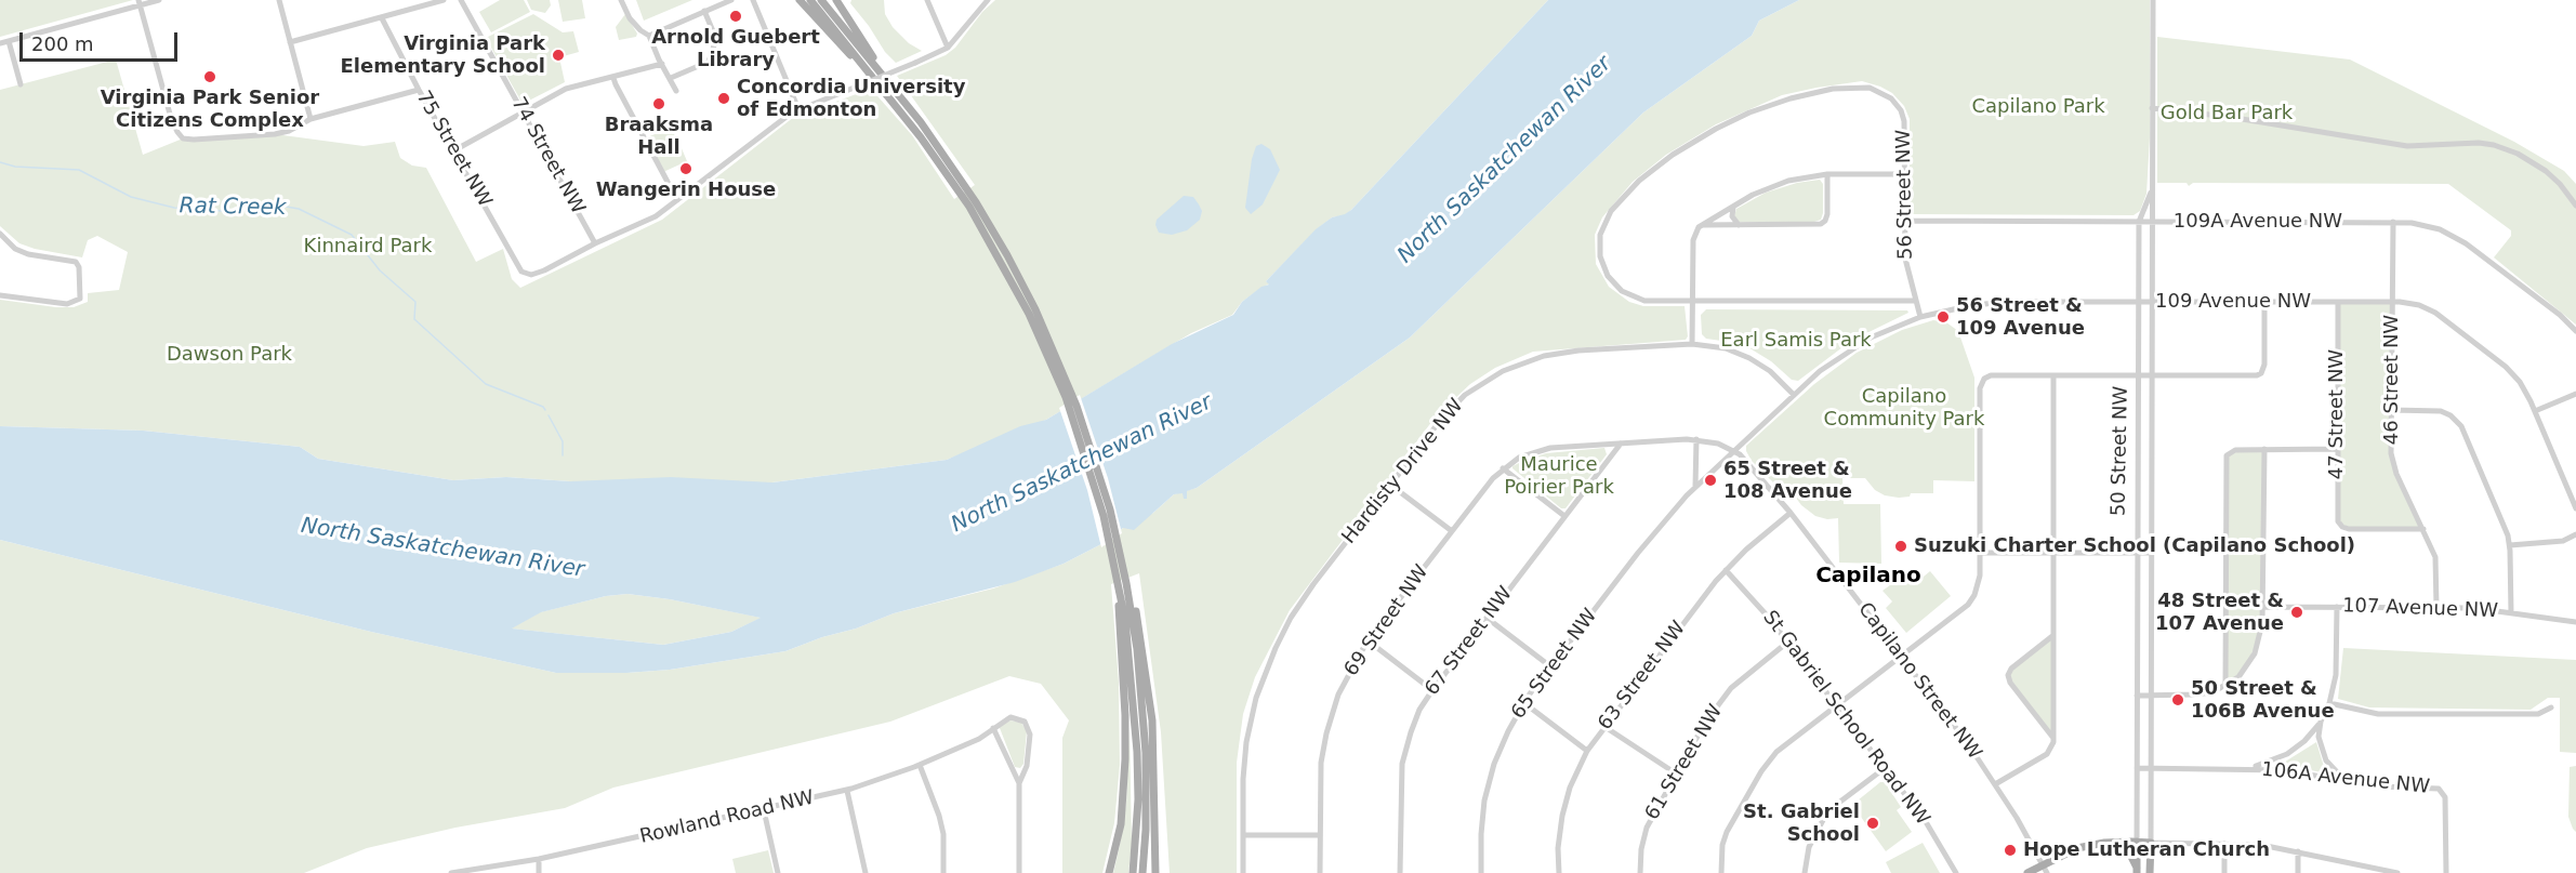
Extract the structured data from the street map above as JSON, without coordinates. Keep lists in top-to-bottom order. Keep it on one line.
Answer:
{"streets":{"main road":["50 Street NW"],"street":["75 Street NW","74 Street NW","56 Street NW","109A Avenue NW","109 Avenue NW","46 Street NW","47 Street NW","Hardisty Drive NW","107 Avenue NW","69 Street NW","67 Street NW","65 Street NW","63 Street NW","Capilano Street NW","St Gabriel School Road NW","61 Street NW","106A Avenue NW","Rowland Road NW"]},"crossings":[["75 Street NW","74 Street NW"],["56 Street NW","109A Avenue NW"],["56 Street NW","109 Avenue NW"],["109A Avenue NW","46 Street NW"],["109A Avenue NW","50 Street NW"],["109 Avenue NW","46 Street NW"],["109 Avenue NW","47 Street NW"],["109 Avenue NW","50 Street NW"],["46 Street NW","47 Street NW"],["46 Street NW","107 Avenue NW"],["50 Street NW","106A Avenue NW"],["Hardisty Drive NW","65 Street NW"],["65 Street NW","Capilano Street NW"],["63 Street NW","Capilano Street NW"],["63 Street NW","St Gabriel School Road NW"],["St Gabriel School Road NW","61 Street NW"]],"districts":["Capilano"],"water":["North Saskatchewan River","Rat Creek"],"parks":["Capilano Park","Gold Bar Park","Kinnaird Park","Earl Samis Park","Dawson Park","Capilano Community Park","Maurice Poirier Park"],"places":["Arnold Guebert Library","Virginia Park Elementary School","Virginia Park Senior Citizens Complex","Concordia University of Edmonton","Braaksma Hall","Wangerin House","56 Street & 109 Avenue","65 Street & 108 Avenue","Suzuki Charter School (Capilano School)","48 Street & 107 Avenue","50 Street & 106B Avenue","St. Gabriel School","Hope Lutheran Church"],"scale_bar":"200 m"}
